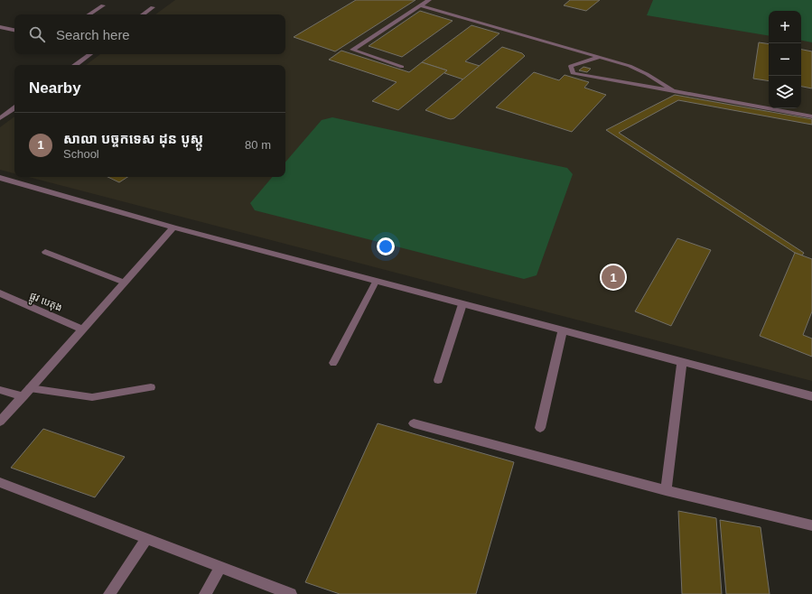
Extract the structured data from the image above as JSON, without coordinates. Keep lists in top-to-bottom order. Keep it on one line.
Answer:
{"streets":{"street":["ផ្លូវ បេតុង"]},"page":{"map_buttons":["+","−"],"search":"Search here","heading":"Nearby","list":[{"mark":"1","name":"សាលា បច្ចកទេស ដុន បូស្កូ","note":"School","value":"80 m"}],"pins":"1"}}
